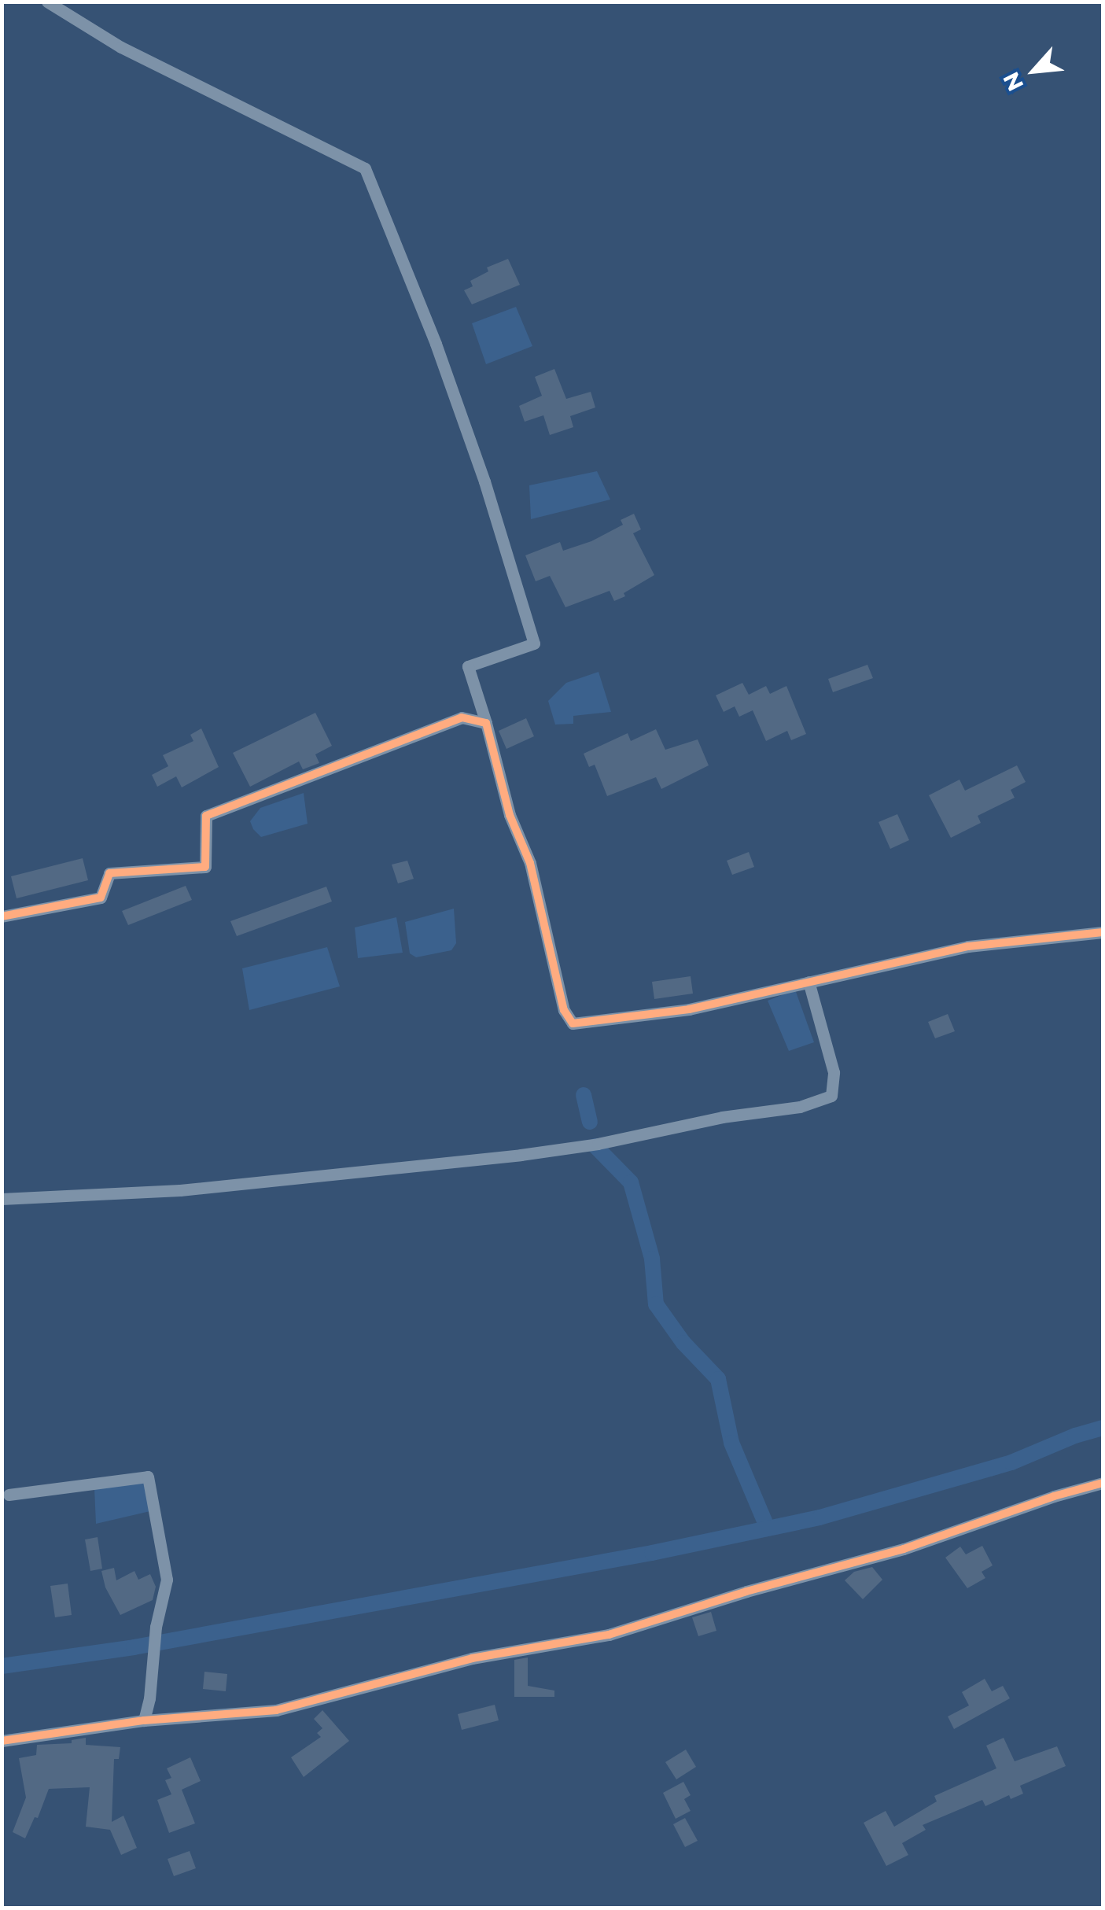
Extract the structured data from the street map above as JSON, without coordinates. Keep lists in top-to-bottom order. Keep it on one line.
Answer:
{"north":"bottom left"}
